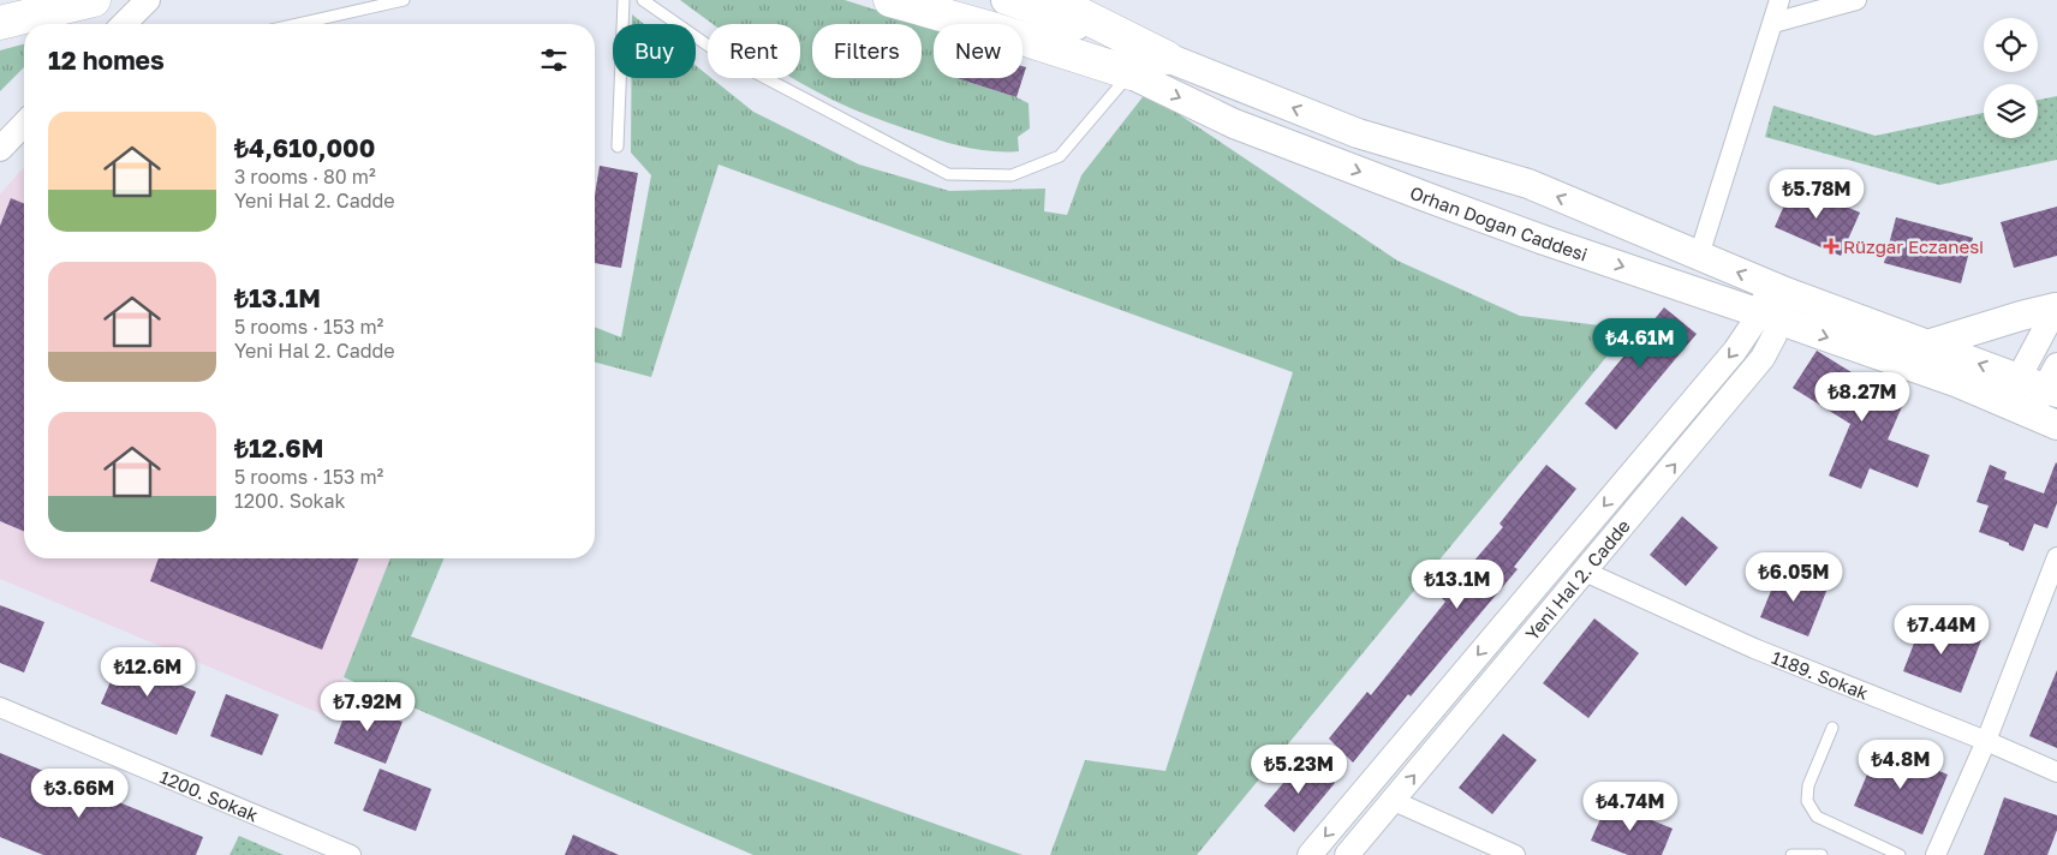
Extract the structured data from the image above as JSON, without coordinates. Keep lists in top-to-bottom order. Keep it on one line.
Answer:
{"streets":{"main road":["Orhan Doğan Caddesi"],"street":["Yeni Hal 2. Cadde","1189. Sokak","1200. Sokak"]},"crossings":[["Orhan Doğan Caddesi","Yeni Hal 2. Cadde"],["Yeni Hal 2. Cadde","1189. Sokak"]],"places":{"health":["Rüzgar Eczanesi"]},"page":{"chip":["Buy","Rent","Filters","New"],"heading":"12 homes","list":[{"name":"₺4,610,000","note":"3 rooms · 80 m² · Yeni Hal 2. Cadde"},{"name":"₺13.1M","note":"5 rooms · 153 m² · Yeni Hal 2. Cadde"},{"name":"₺12.6M","note":"5 rooms · 153 m² · 1200. Sokak"}],"price":["₺5.78M","₺4.61M","₺8.27M","₺6.05M","₺13.1M","₺7.44M","₺12.6M","₺7.92M","₺4.8M","₺5.23M","₺3.66M","₺4.74M"]}}
